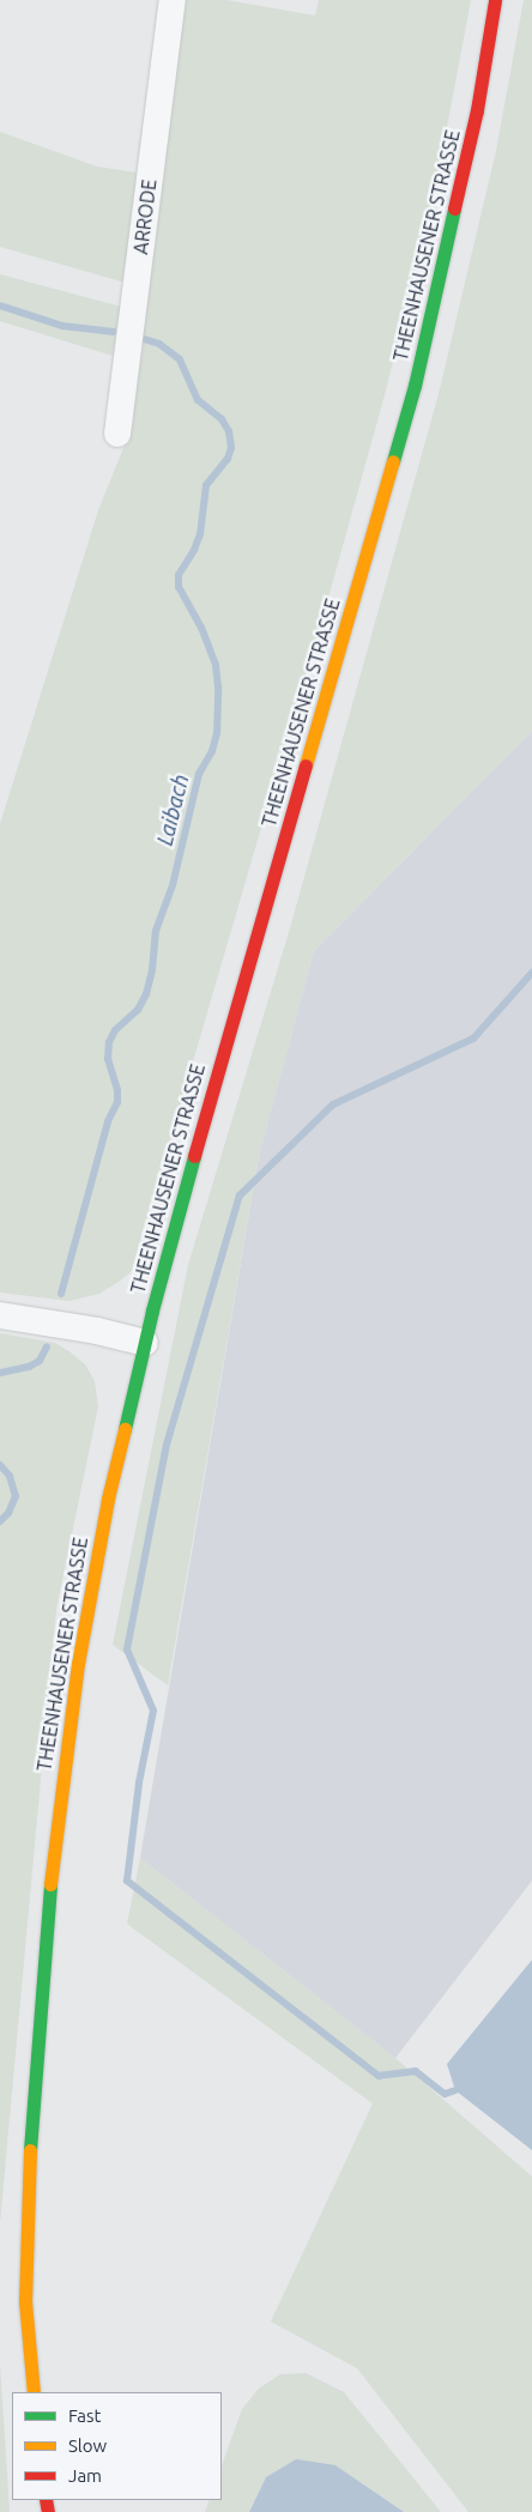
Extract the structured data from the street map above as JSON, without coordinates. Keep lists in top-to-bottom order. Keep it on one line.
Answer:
{"streets":{"main road":["THEENHAUSENER STRASSE"],"street":["ARRODE"]},"water":["Laibach"],"legend":["Fast","Slow","Jam"]}
